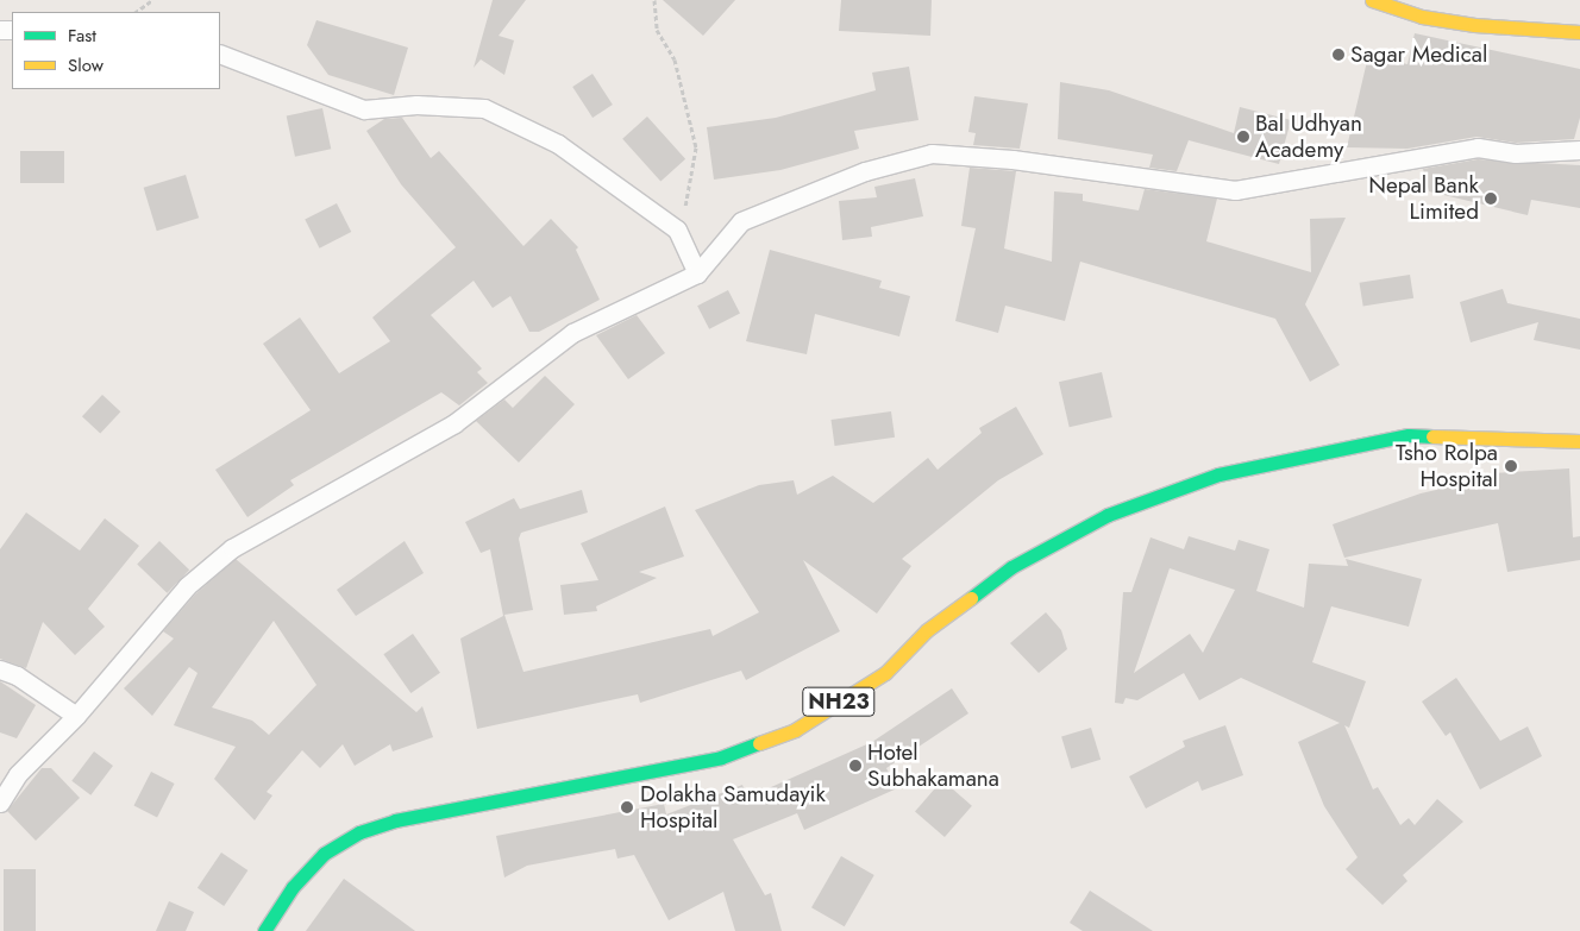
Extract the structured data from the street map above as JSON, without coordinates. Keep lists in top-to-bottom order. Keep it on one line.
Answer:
{"streets":{"main road":["NH23"]},"places":["Sagar Medical","Bal Udhyan Academy","Nepal Bank Limited","Tsho Rolpa Hospital","Hotel Subhakamana","Dolakha Samudayik Hospital"],"legend":["Fast","Slow"]}
